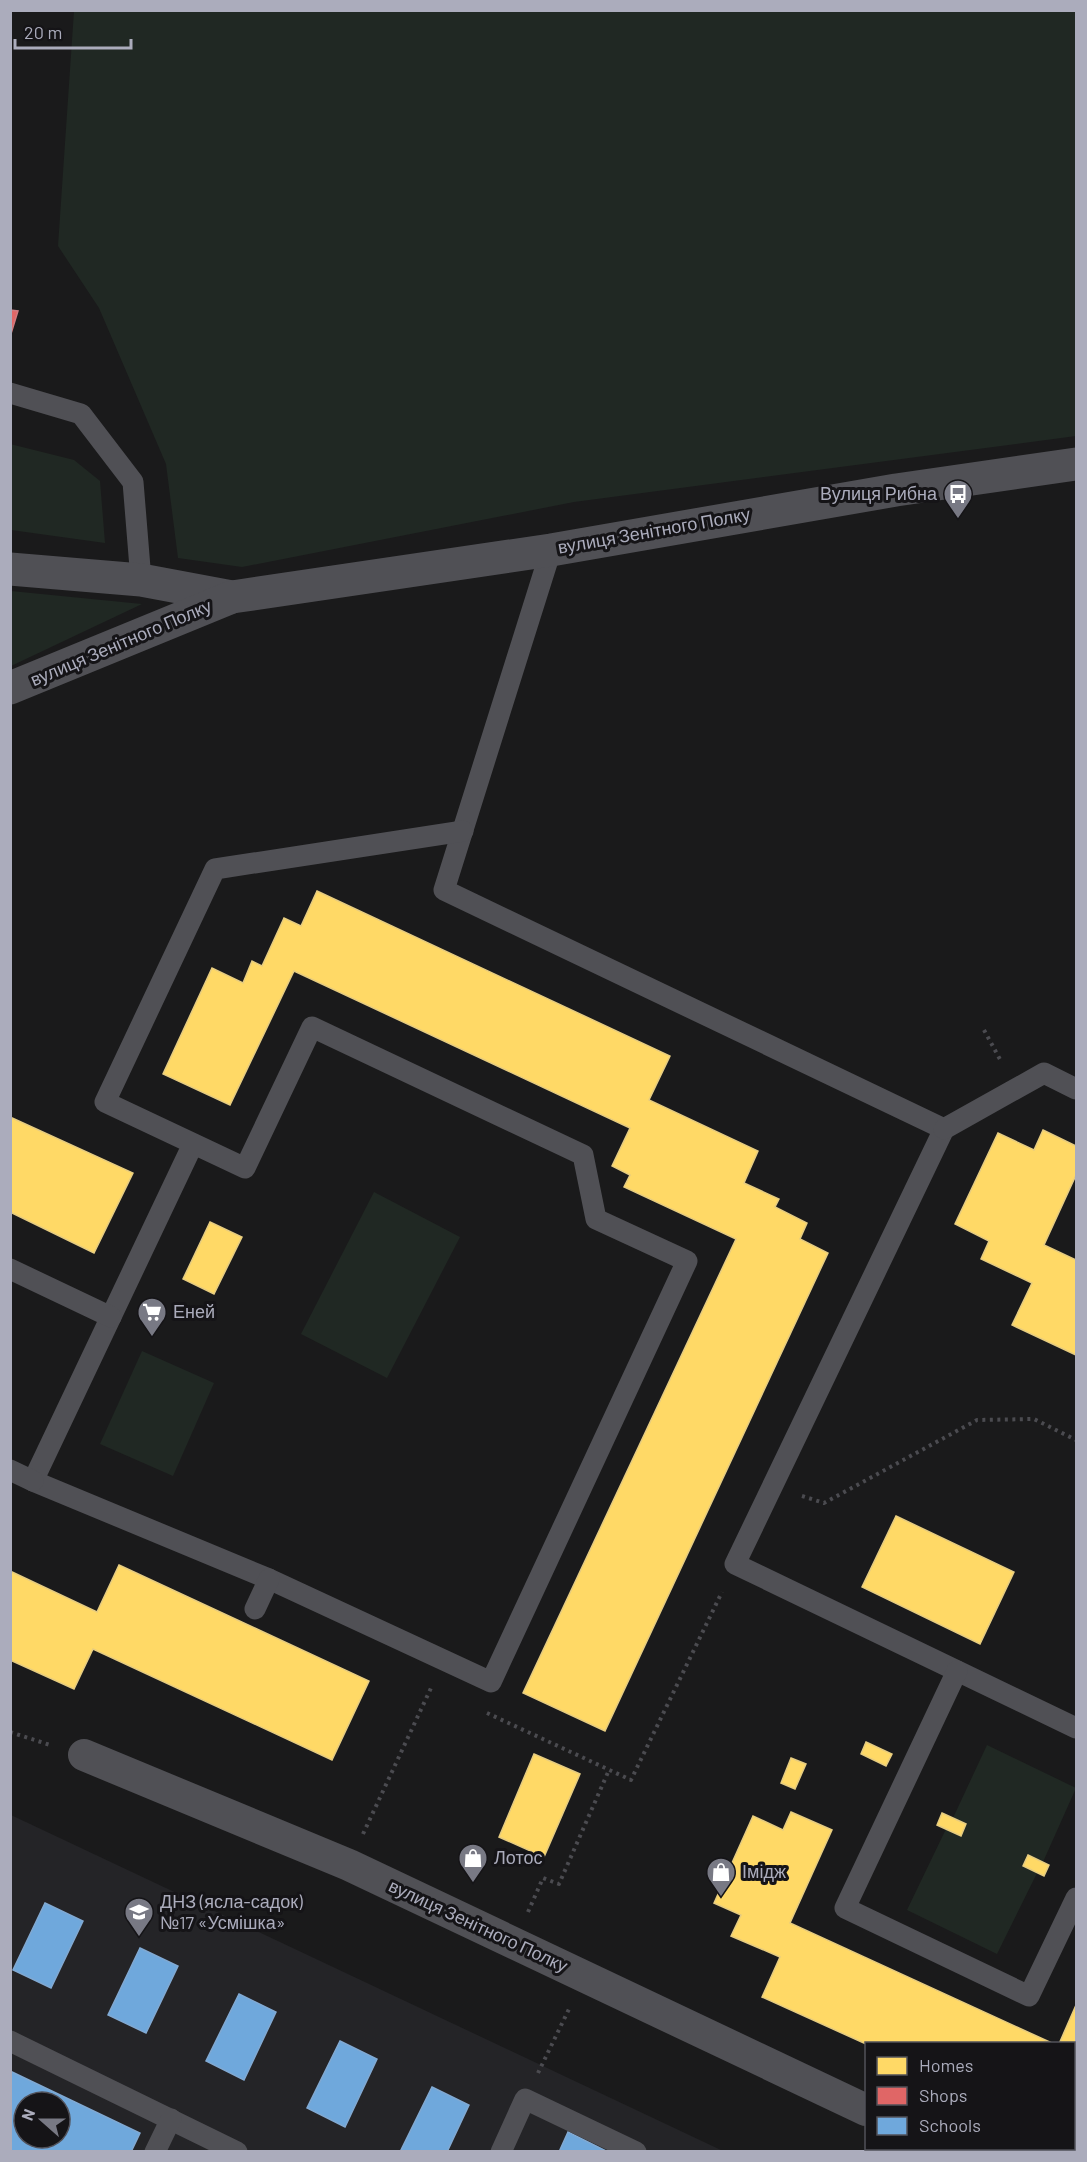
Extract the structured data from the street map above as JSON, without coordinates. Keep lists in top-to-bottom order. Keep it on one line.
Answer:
{"streets":{"street":["вулиця Зенітного Полку"]},"places":{"bus stop":["Вулиця Рибна"],"supermarket":["Еней"],"shop":["Лотос","Імідж"],"school or university":["ДНЗ (ясла-садок) №17 «Усмішка»"]},"legend":["Homes","Shops","Schools"],"scale_bar":"20 m","north":"left"}
